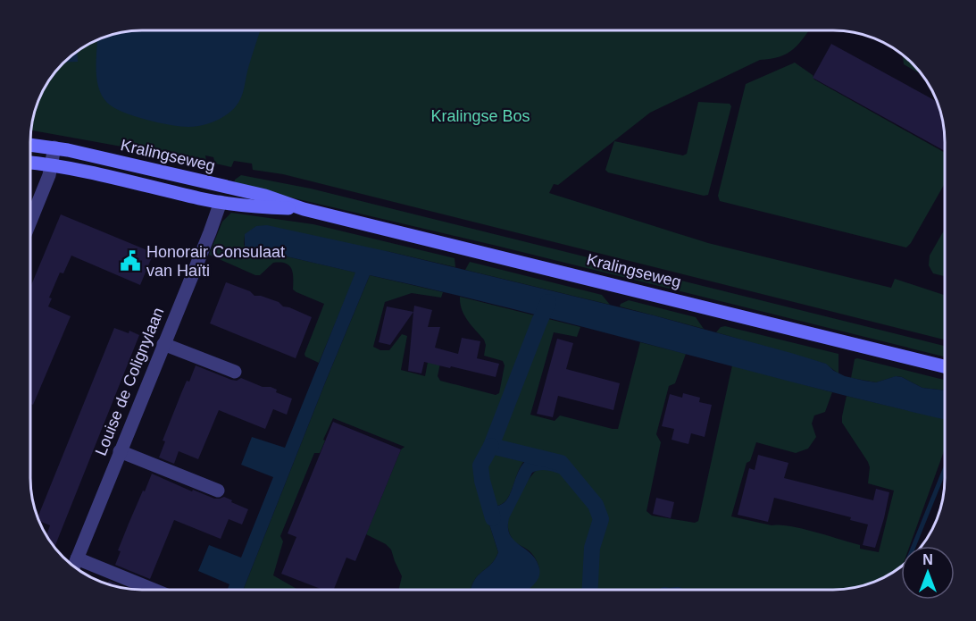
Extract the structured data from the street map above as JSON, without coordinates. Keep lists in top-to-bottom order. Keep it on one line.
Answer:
{"streets":{"main road":["Kralingseweg"],"street":["Louise de Colignylaan"]},"crossings":[["Kralingseweg","Louise de Colignylaan"]],"parks":["Kralingse Bos"],"places":{"public building":["Honorair Consulaat van Haïti"]},"north":"top"}
